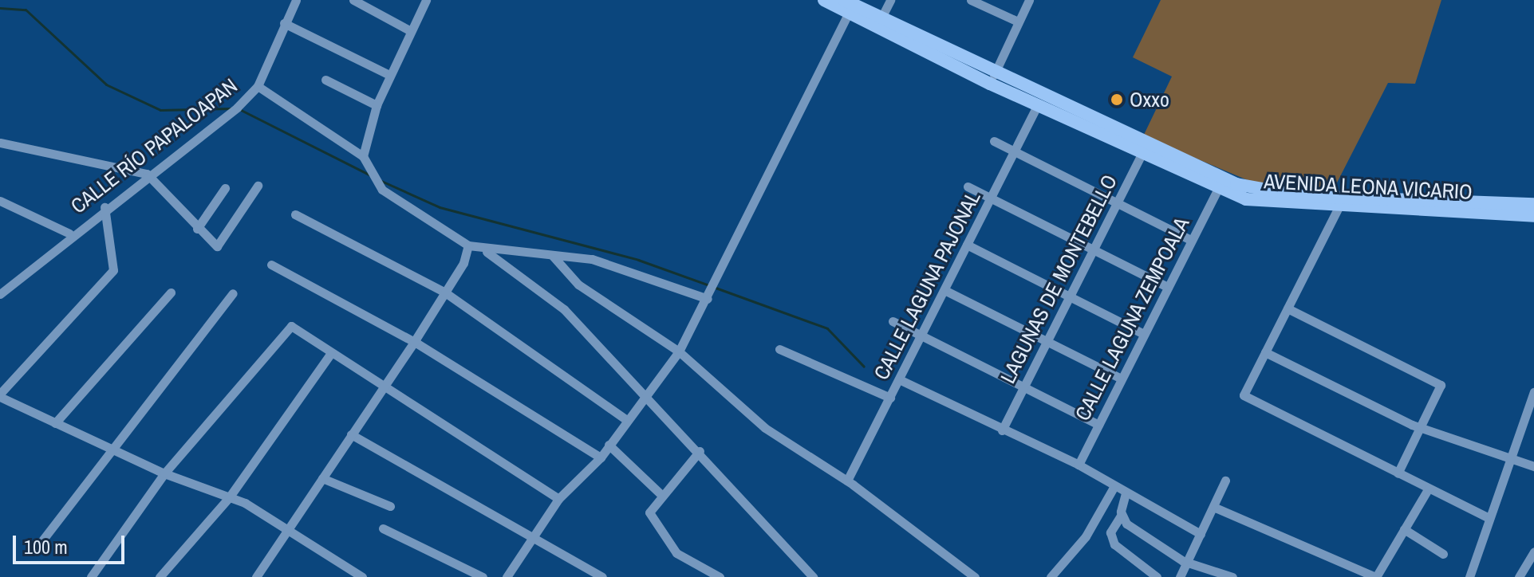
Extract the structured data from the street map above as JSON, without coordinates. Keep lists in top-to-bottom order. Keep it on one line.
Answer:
{"streets":{"street":["CALLE RÍO PAPALOAPAN","AVENIDA LEONA VICARIO","LAGUNAS DE MONTEBELLO","CALLE LAGUNA PAJONAL","CALLE LAGUNA ZEMPOALA"]},"crossings":[["AVENIDA LEONA VICARIO","LAGUNAS DE MONTEBELLO"],["AVENIDA LEONA VICARIO","CALLE LAGUNA PAJONAL"],["AVENIDA LEONA VICARIO","CALLE LAGUNA ZEMPOALA"]],"places":["Oxxo"],"scale_bar":"100 m"}
